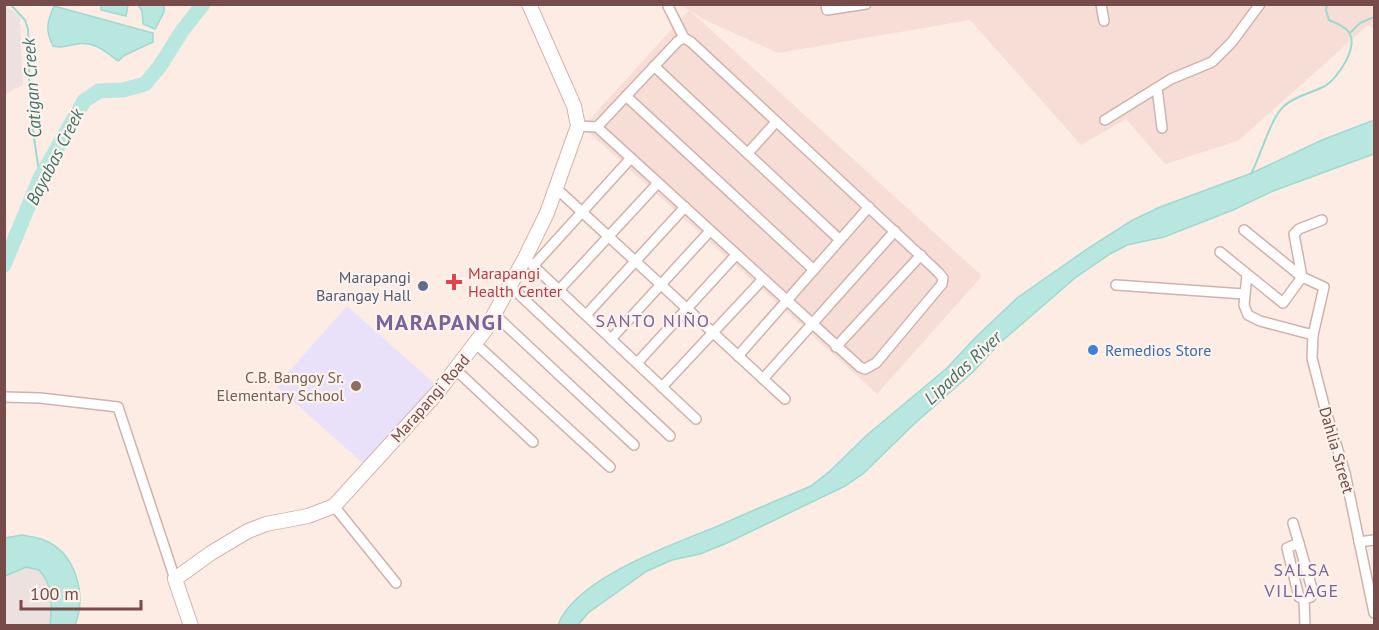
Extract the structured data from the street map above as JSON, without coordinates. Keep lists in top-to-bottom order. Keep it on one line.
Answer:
{"streets":{"street":["Marapangi Road","Dahlia Street"]},"districts":["SANTO NIÑO","MARAPANGI","SALSA VILLAGE"],"water":["Catigan Creek","Bayabas Creek","Lipadas River"],"places":{"health":["Marapangi Health Center"],"other":["Marapangi Barangay Hall","Remedios Store","C.B. Bangoy Sr. Elementary School"]},"scale_bar":"100 m"}
